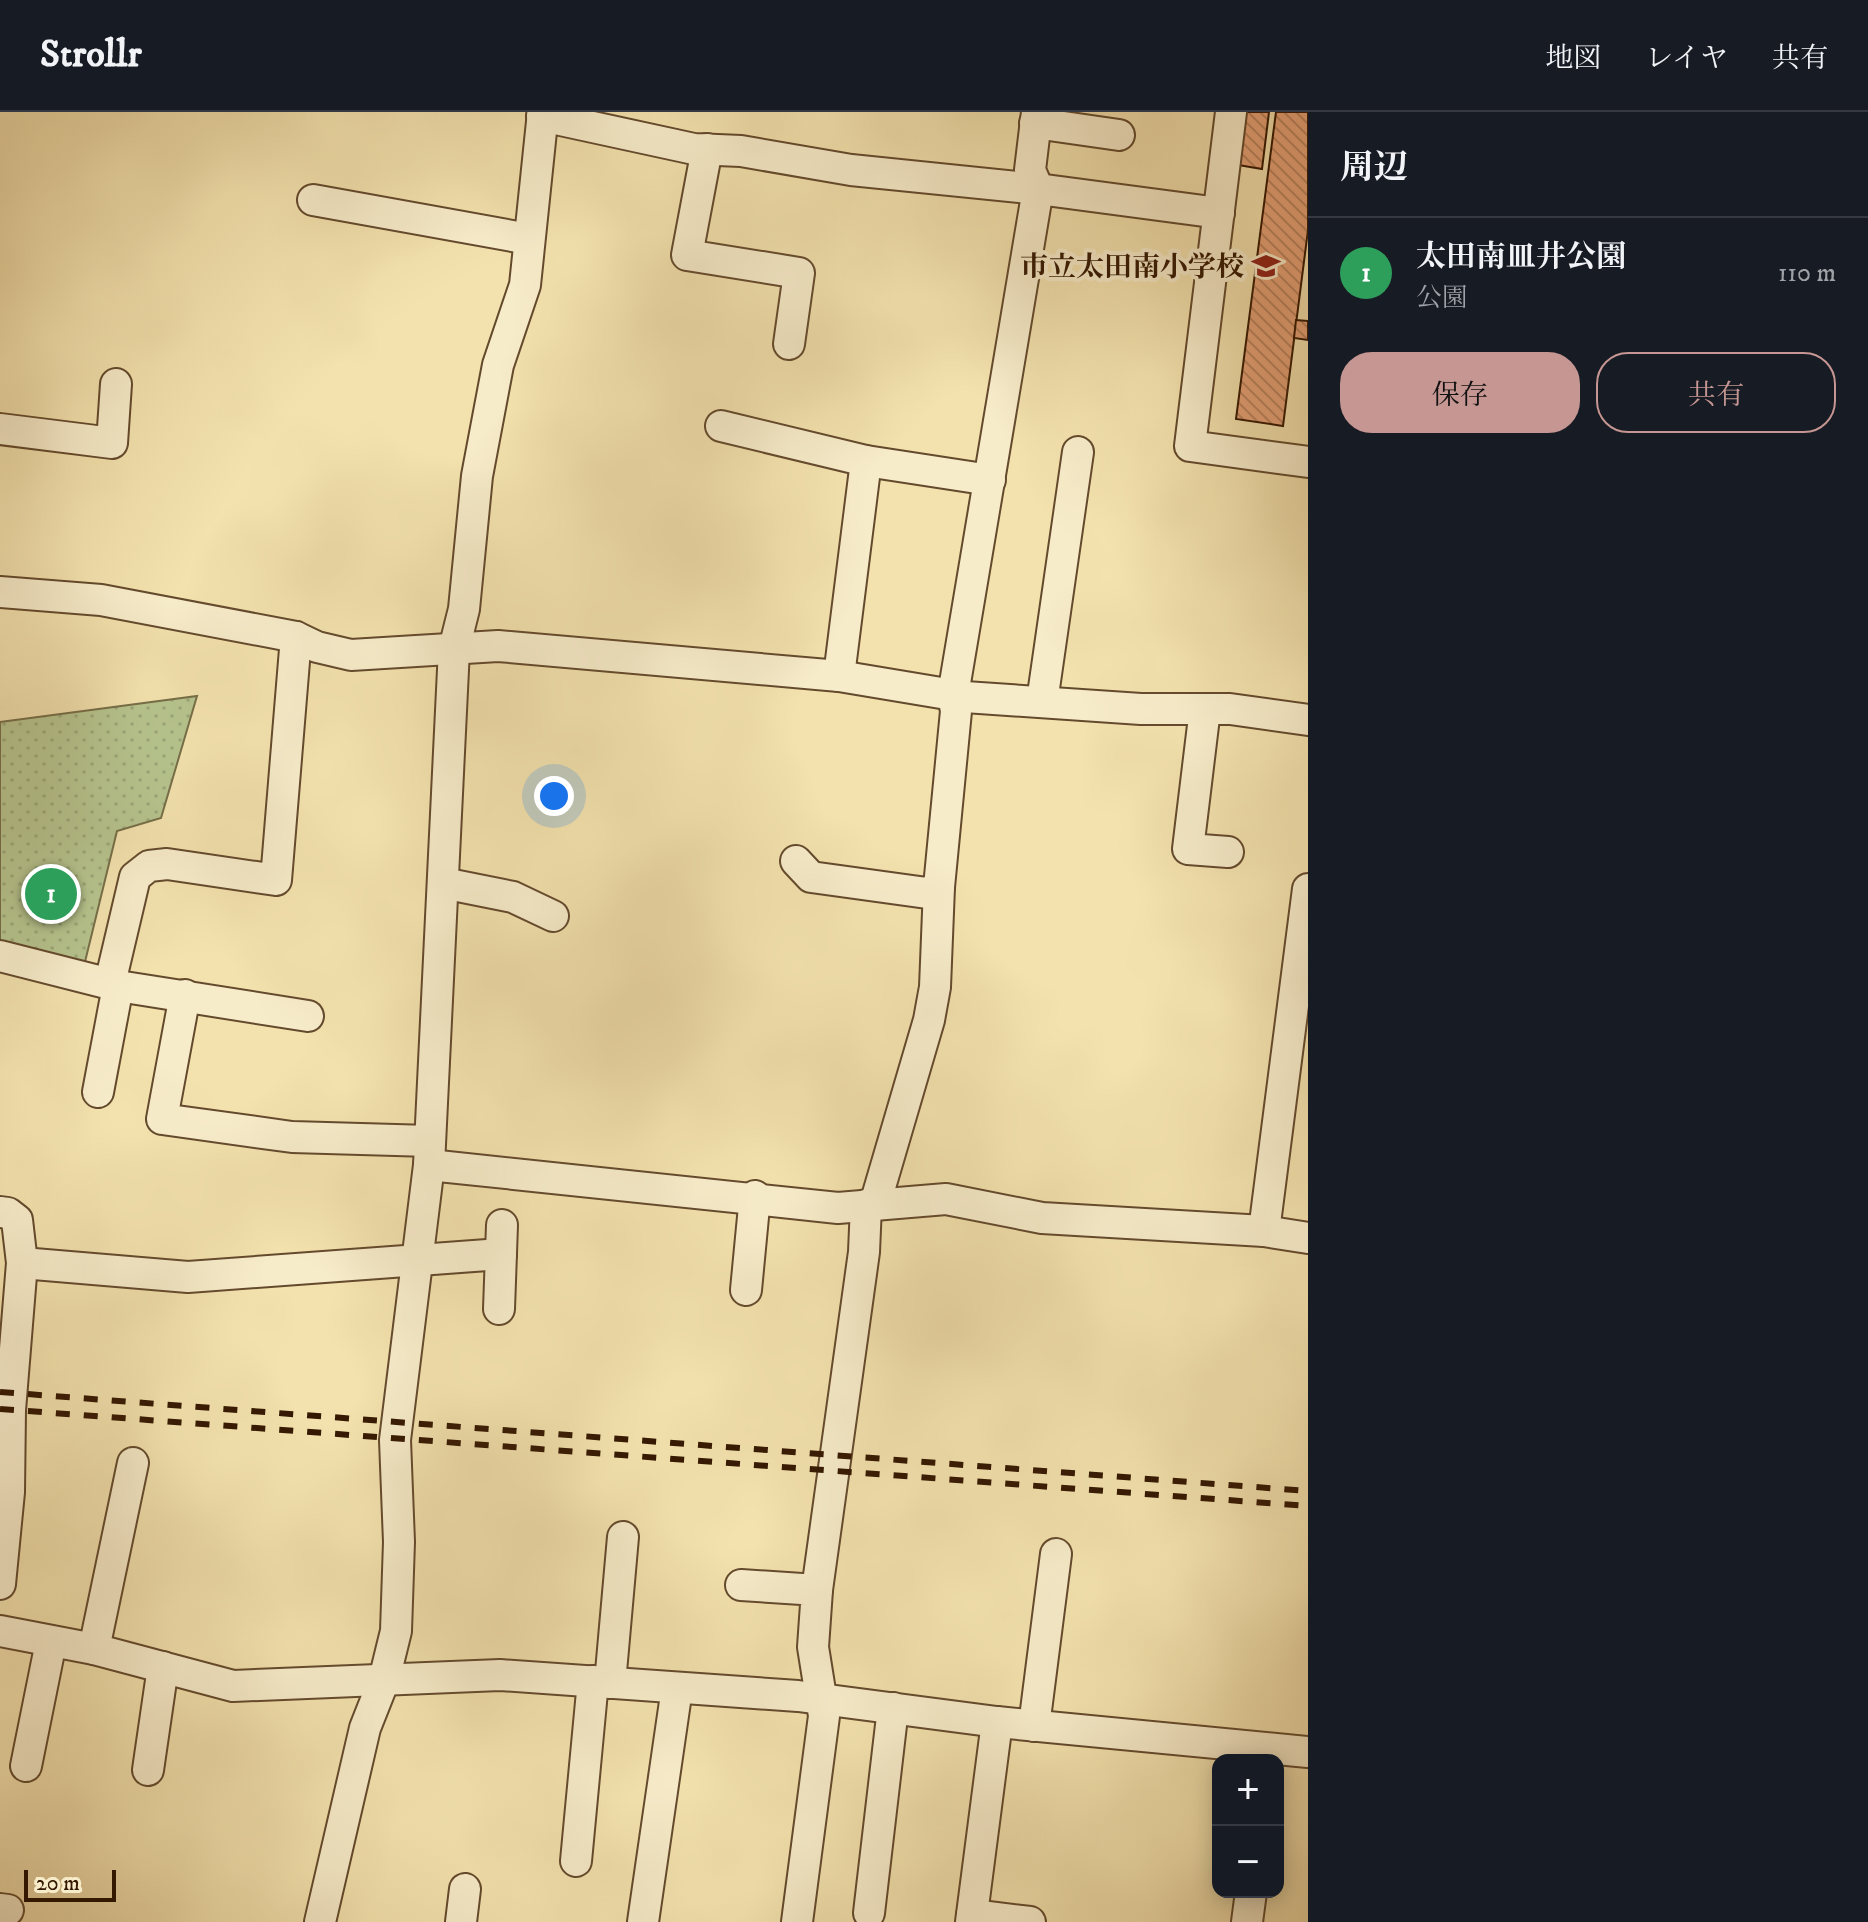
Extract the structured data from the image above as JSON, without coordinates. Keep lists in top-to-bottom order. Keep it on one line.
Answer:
{"places":{"school or university":["市立太田南小学校"]},"scale_bar":"20 m","page":{"header":"Strollr","nav":["地図","レイヤ","共有"],"heading":"周辺","list":[{"mark":"1","name":"太田南皿井公園","note":"公園","value":"110 m"}],"buttons":["保存","共有"],"pins":"1","map_buttons":["+","−"],"scale":"20 m"}}
